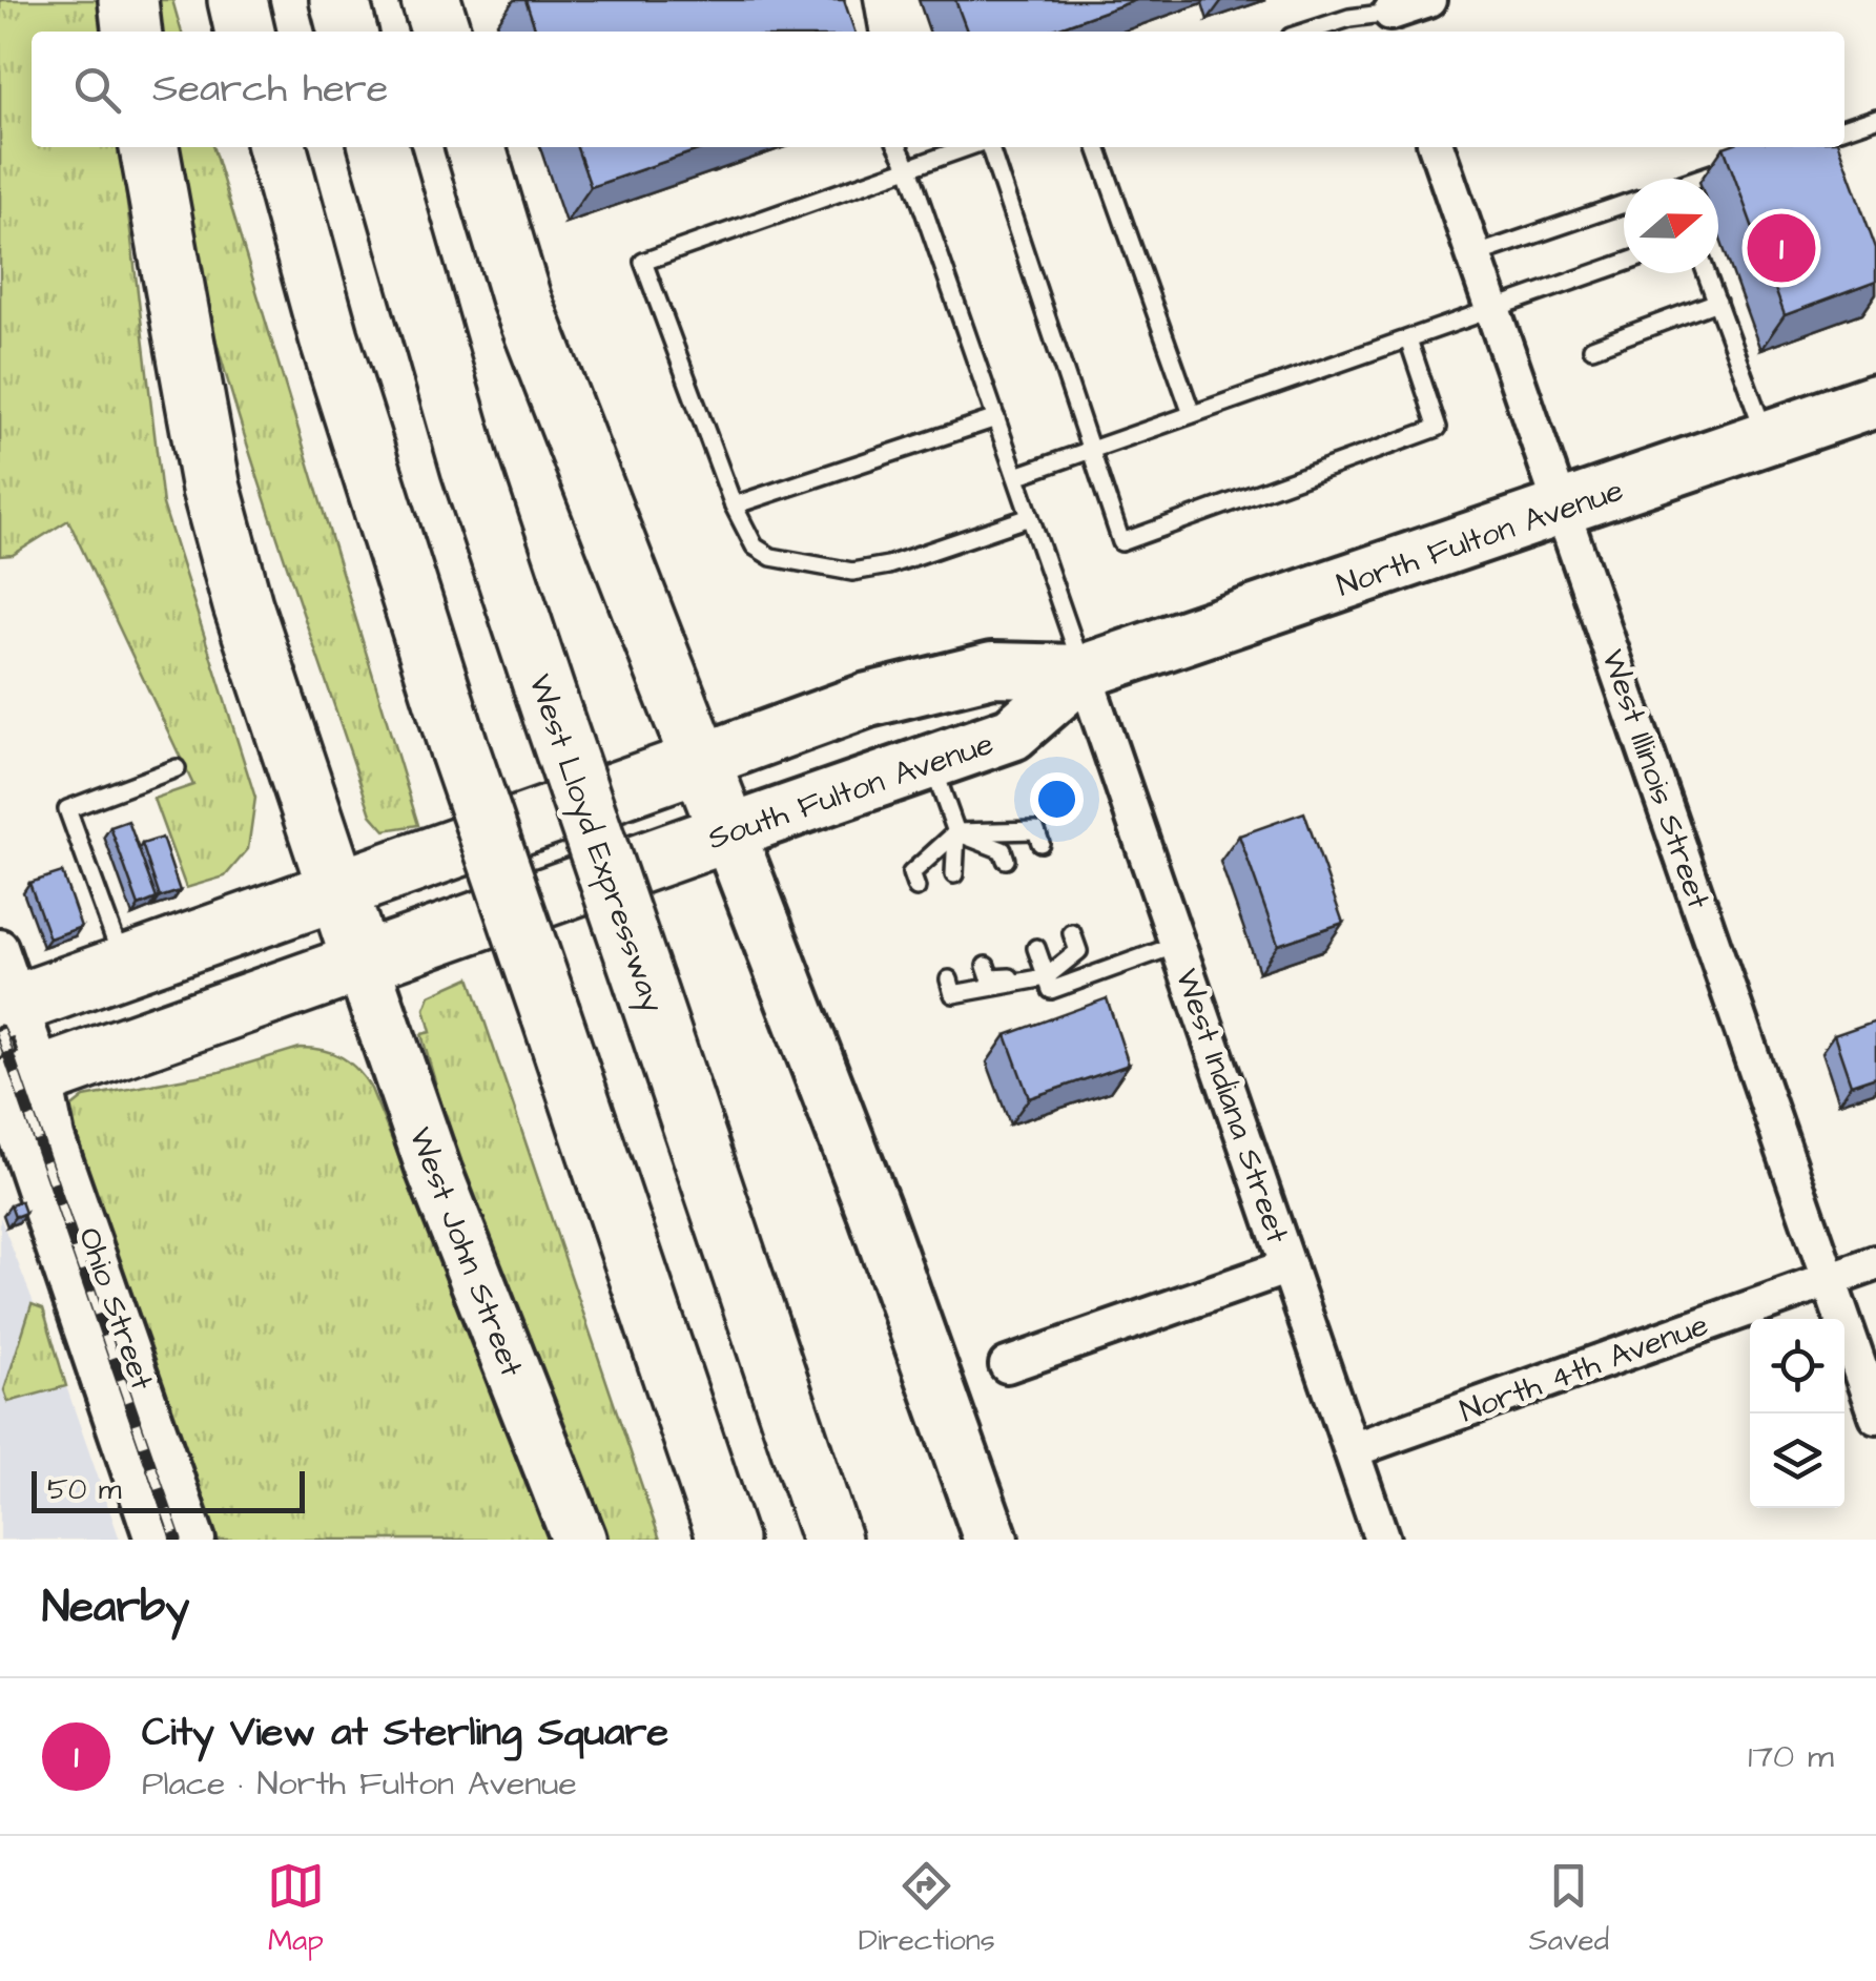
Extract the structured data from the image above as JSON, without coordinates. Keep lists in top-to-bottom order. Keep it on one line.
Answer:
{"streets":{"highway":["South Fulton Avenue","West Lloyd Expressway"],"main road":["North Fulton Avenue","West John Street"],"street":["West Illinois Street","West Indiana Street","Ohio Street","North 4th Avenue"]},"crossings":[["North Fulton Avenue","West Illinois Street"],["North Fulton Avenue","South Fulton Avenue"],["North Fulton Avenue","West Indiana Street"],["West Illinois Street","North 4th Avenue"],["South Fulton Avenue","West Indiana Street"],["South Fulton Avenue","West John Street"],["South Fulton Avenue","Ohio Street"],["West Indiana Street","North 4th Avenue"]],"scale_bar":"50 m","north":"right","page":{"search":"Search here","pins":"1","scale":"50 m","heading":"Nearby","list":[{"mark":"1","name":"City View at Sterling Square","note":"Place · North Fulton Avenue","value":"170 m"}],"nav":["Map","Directions","Saved"]}}
